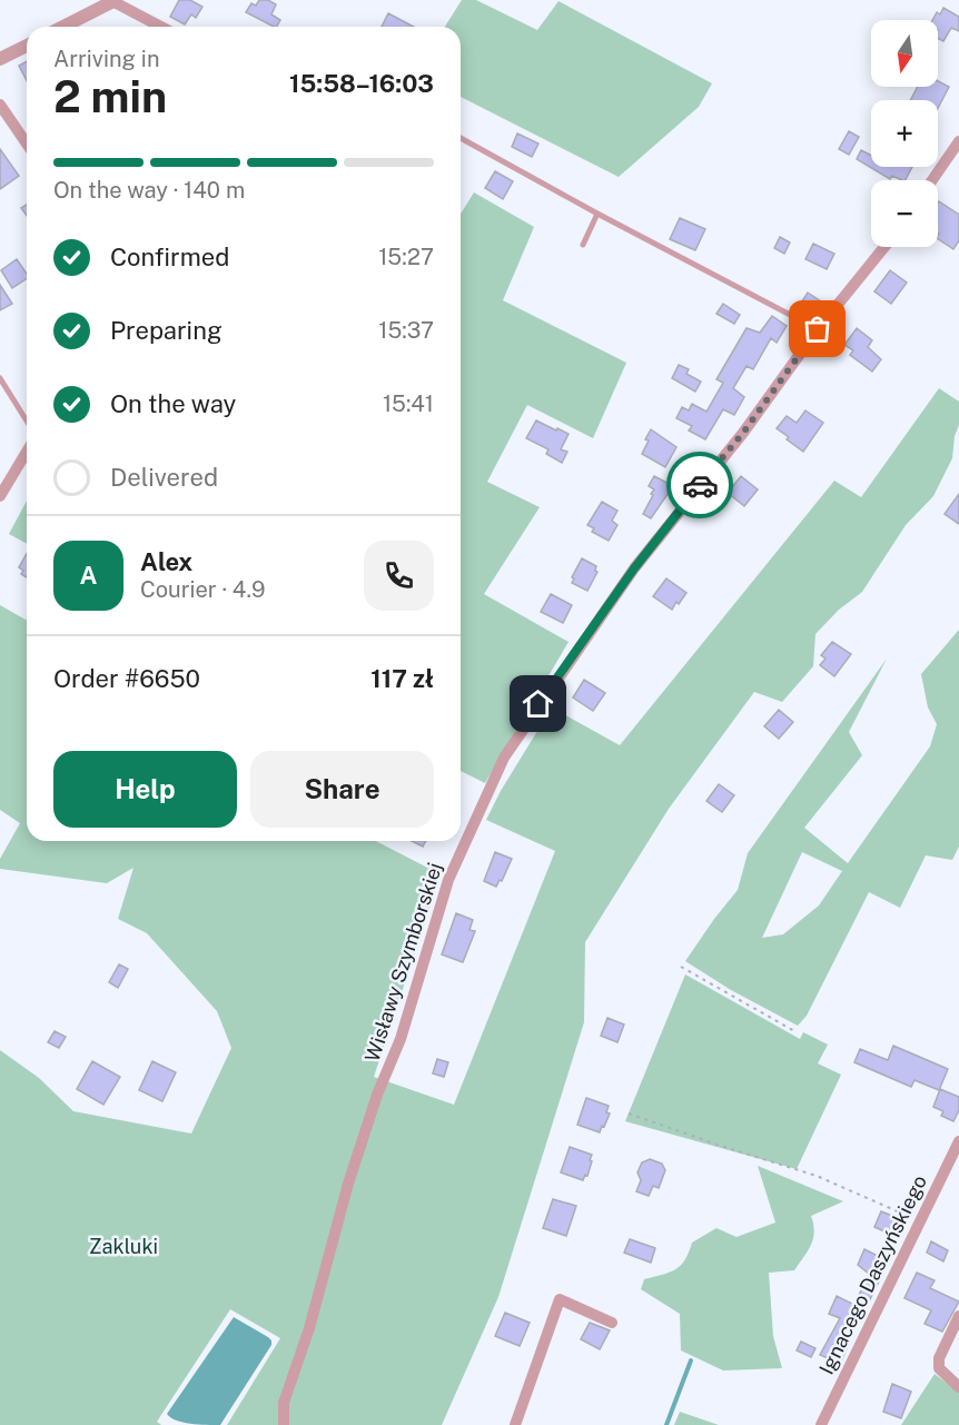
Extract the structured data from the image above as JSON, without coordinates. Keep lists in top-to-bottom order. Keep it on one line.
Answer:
{"streets":{"street":["Wisławy Szymborskiej","Ignacego Daszyńskiego"]},"parks":["Zakluki"],"north":"bottom","page":{"map_buttons":["+","−"],"heading":["2 min","Arriving in","15:58–16:03"],"panel":["Alex","Courier · 4.9","Order #6650","117 zł"],"bar":"On the way · 140 m","list":[["Confirmed","15:27"],["Preparing","15:37"],["On the way","15:41"],"Delivered"],"round":"A","buttons":["Help","Share"]}}
